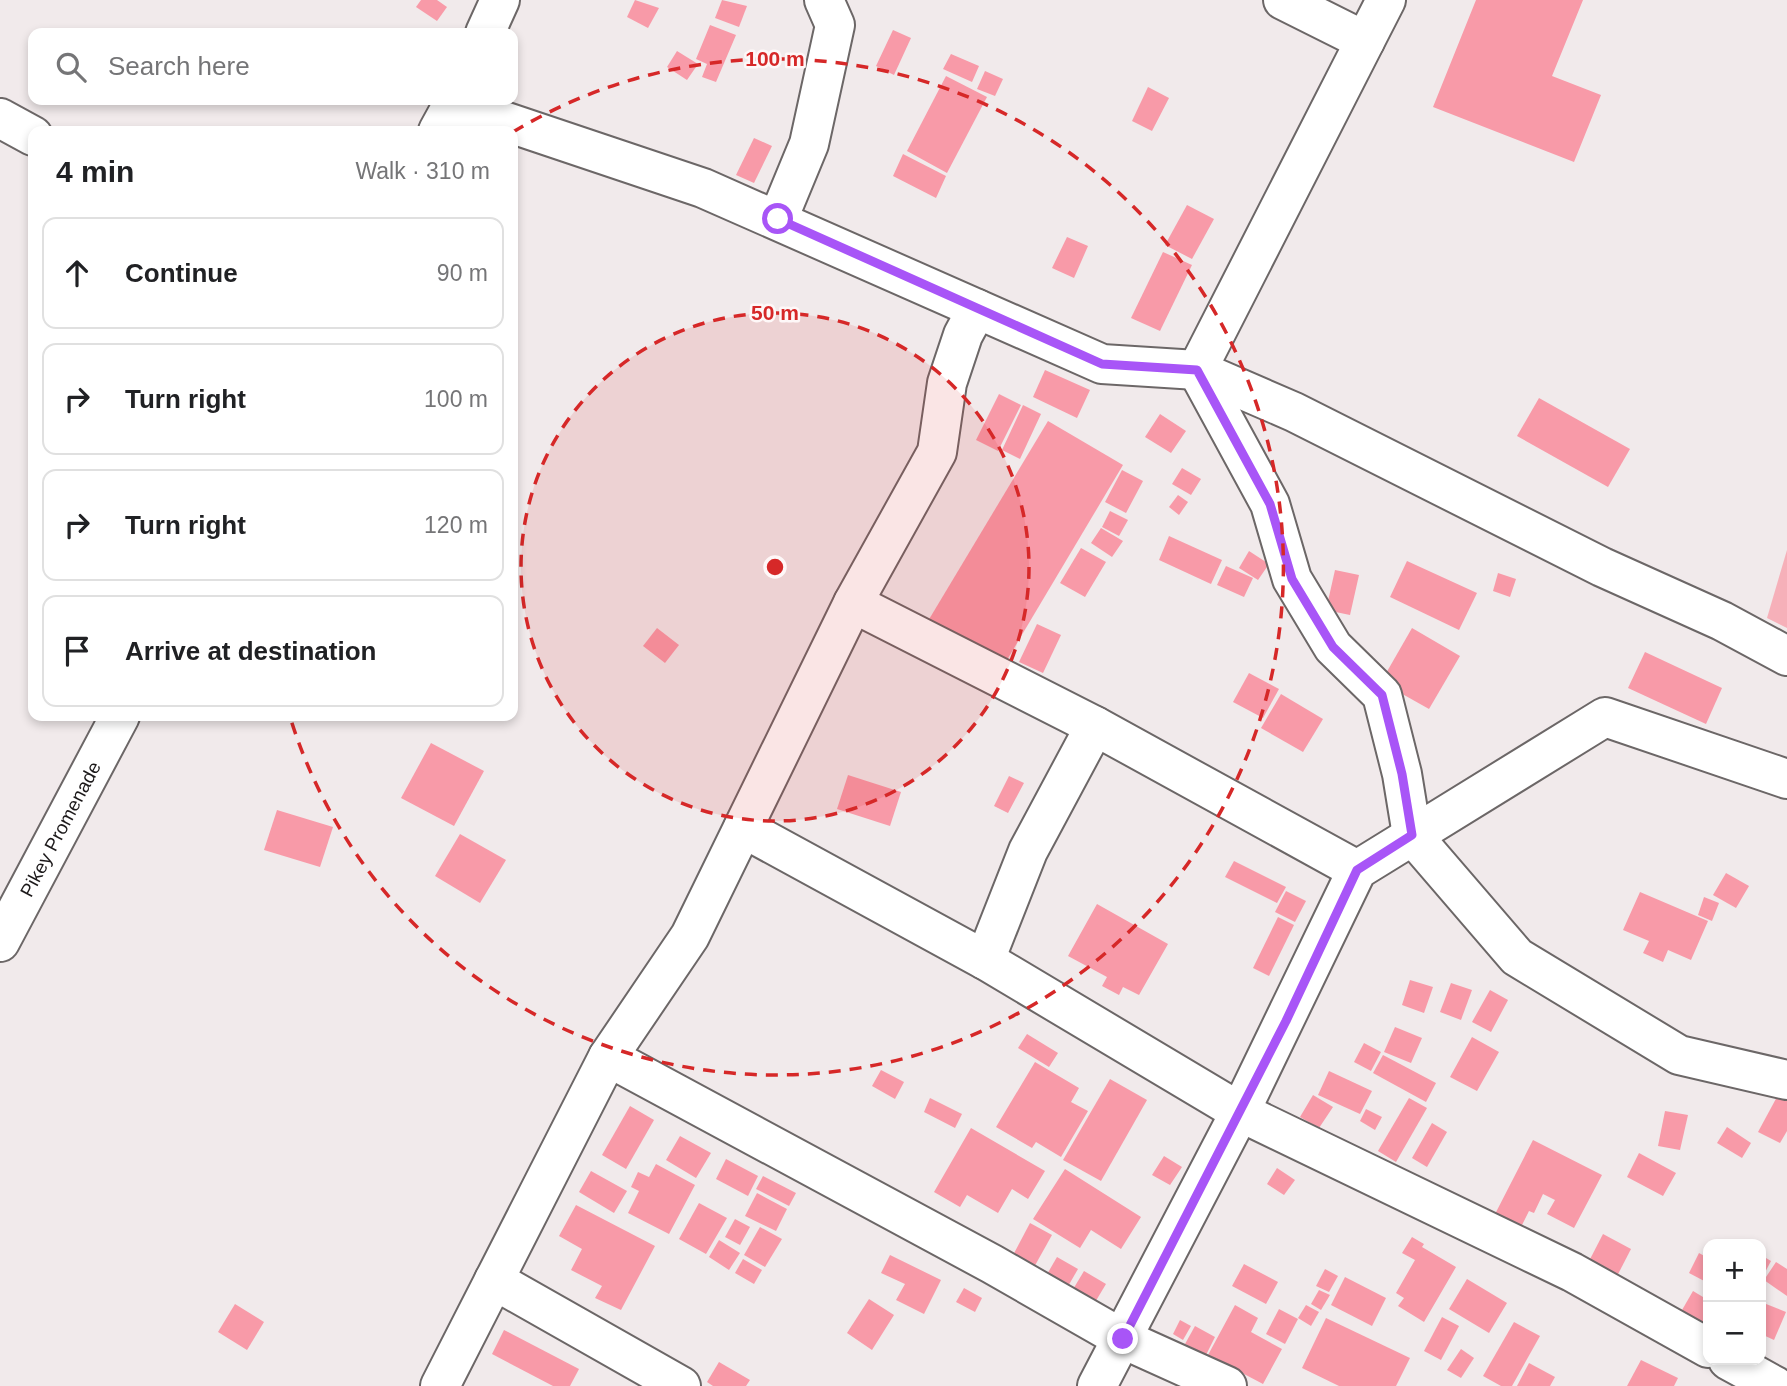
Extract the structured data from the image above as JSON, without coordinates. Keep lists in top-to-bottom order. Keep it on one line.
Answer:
{"streets":{"street":["Pikey Promenade"]},"page":{"search":"Search here","heading":["4 min","Walk · 310 m"],"list":[["Continue","90 m"],["Turn right","100 m"],["Turn right","120 m"],"Arrive at destination"],"map_buttons":["+","−"]},"rings":["100 m","50 m"]}
